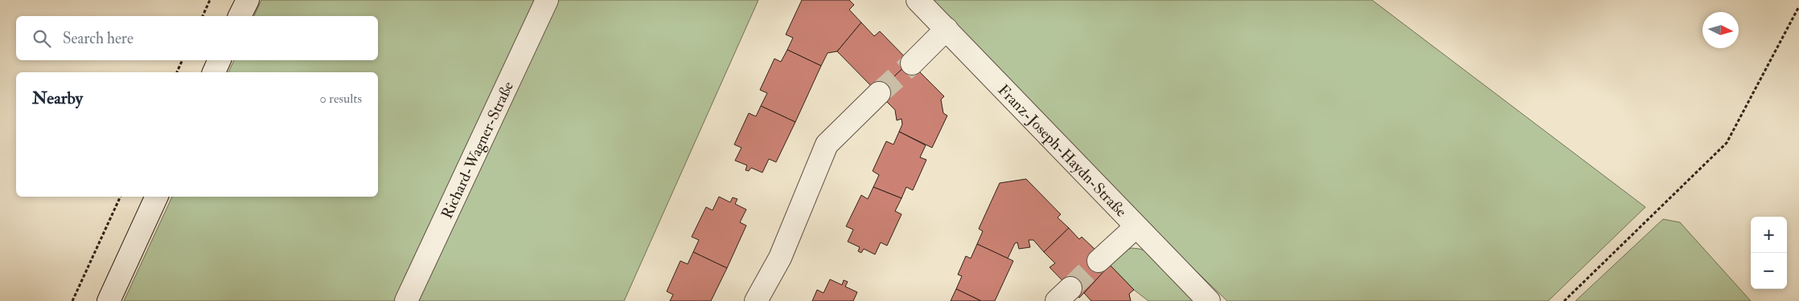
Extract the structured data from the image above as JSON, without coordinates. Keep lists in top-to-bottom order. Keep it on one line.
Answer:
{"streets":{"street":["Franz-Joseph-Haydn-Straße","Richard-Wagner-Straße"]},"north":"right","page":{"search":"Search here","heading":["Nearby","0 results"],"map_buttons":["+","−"]}}
